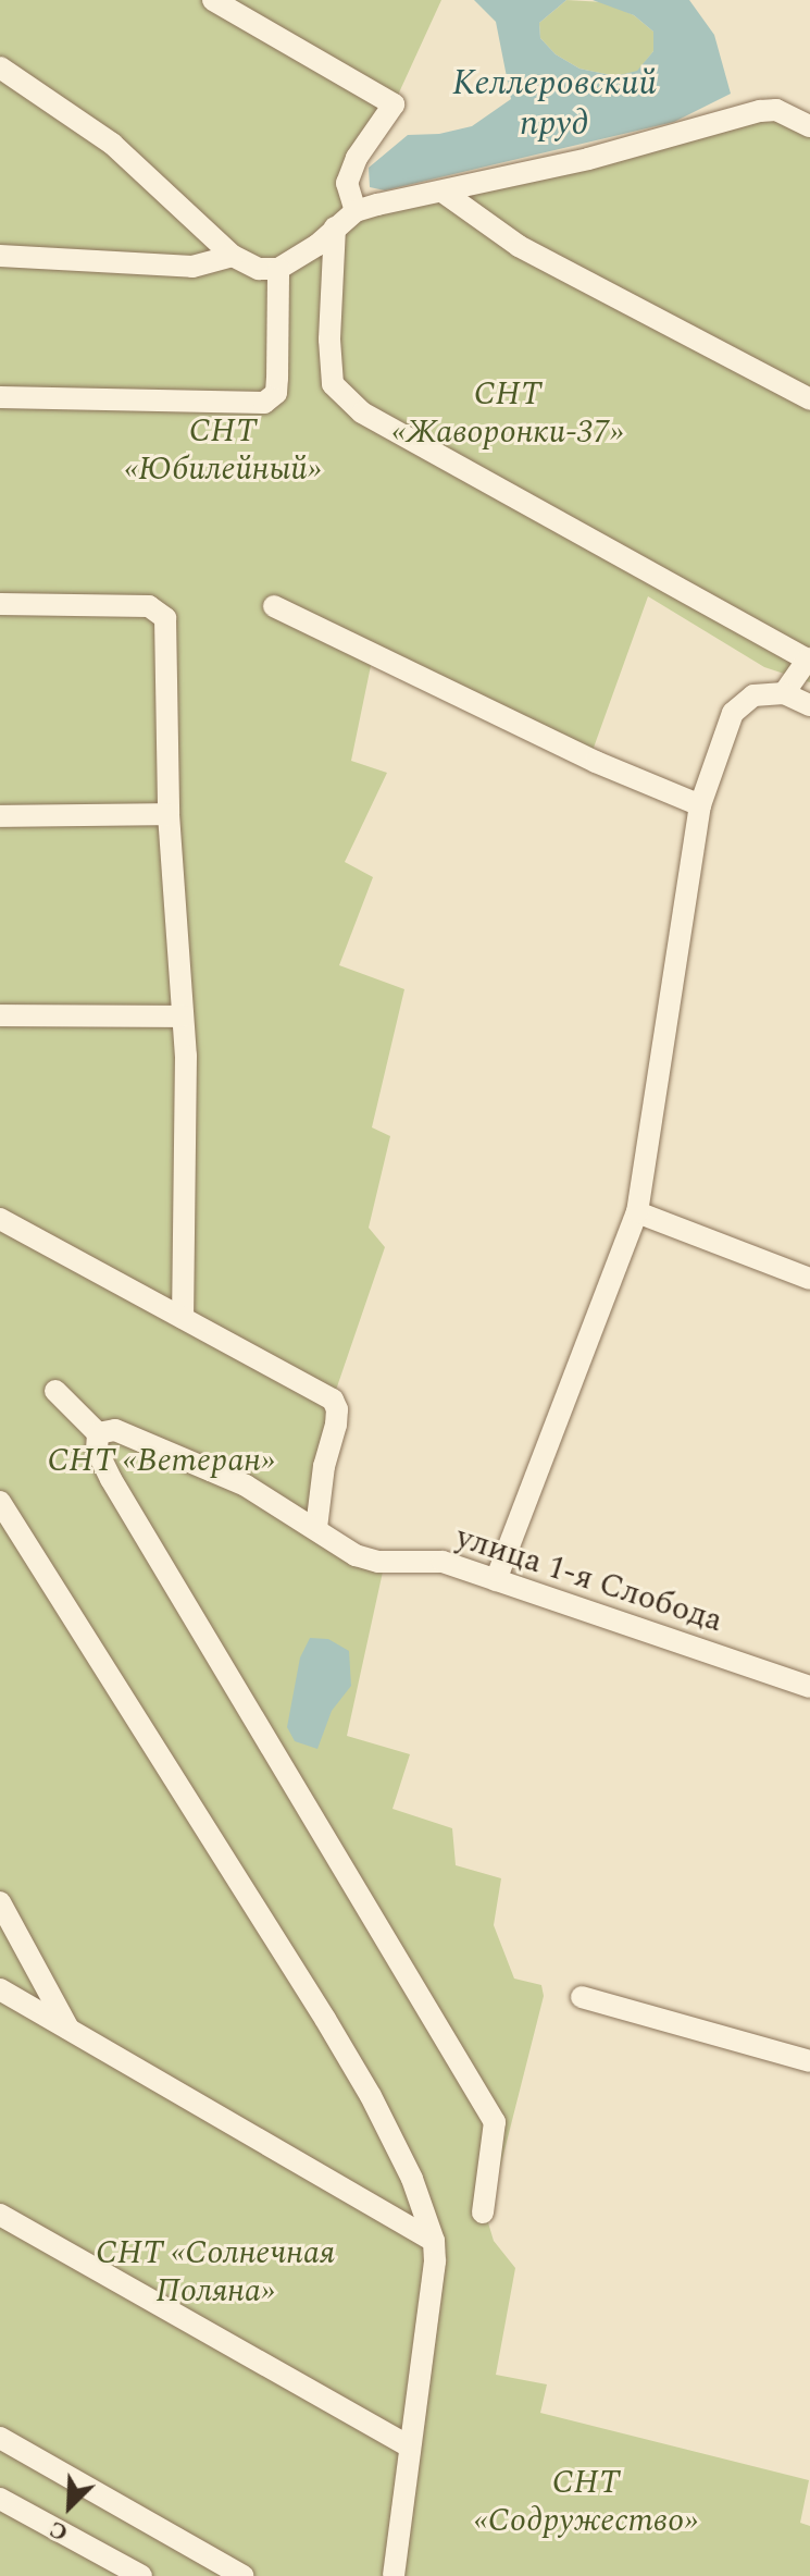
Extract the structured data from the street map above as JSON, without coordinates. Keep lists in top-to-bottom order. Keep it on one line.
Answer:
{"streets":{"street":["улица 1-я Слобода"]},"water":["Келлеровский пруд"],"parks":["СНТ «Жаворонки-37»","СНТ «Юбилейный»","СНТ «Ветеран»","СНТ «Солнечная Поляна»","СНТ «Содружество»"],"north":"bottom left"}
